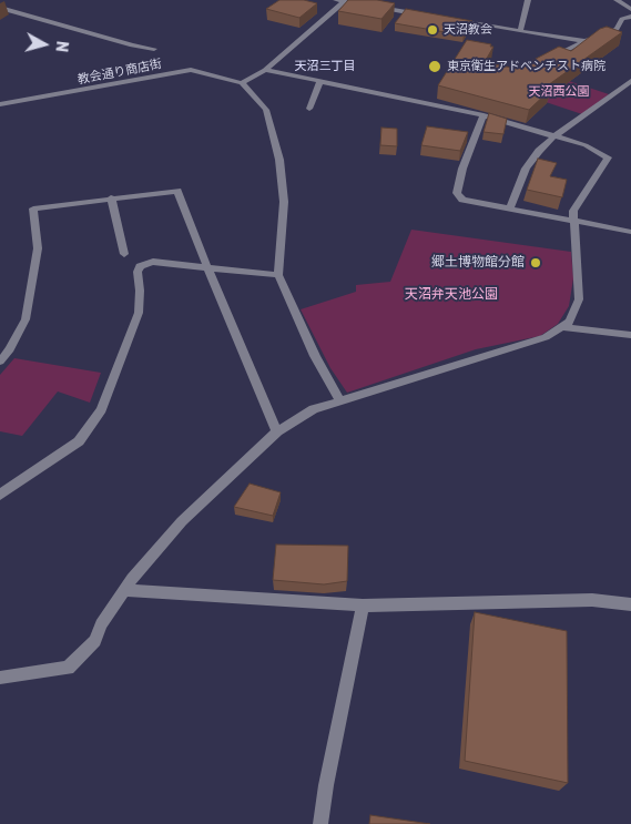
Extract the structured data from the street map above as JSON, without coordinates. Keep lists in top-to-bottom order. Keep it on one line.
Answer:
{"streets":{"street":["教会通り商店街"]},"districts":["天沼三丁目"],"parks":["天沼西公園","天沼弁天池公園"],"places":["天沼教会","東京衛生アドベンチスト病院","郷土博物館分館"],"north":"right"}
